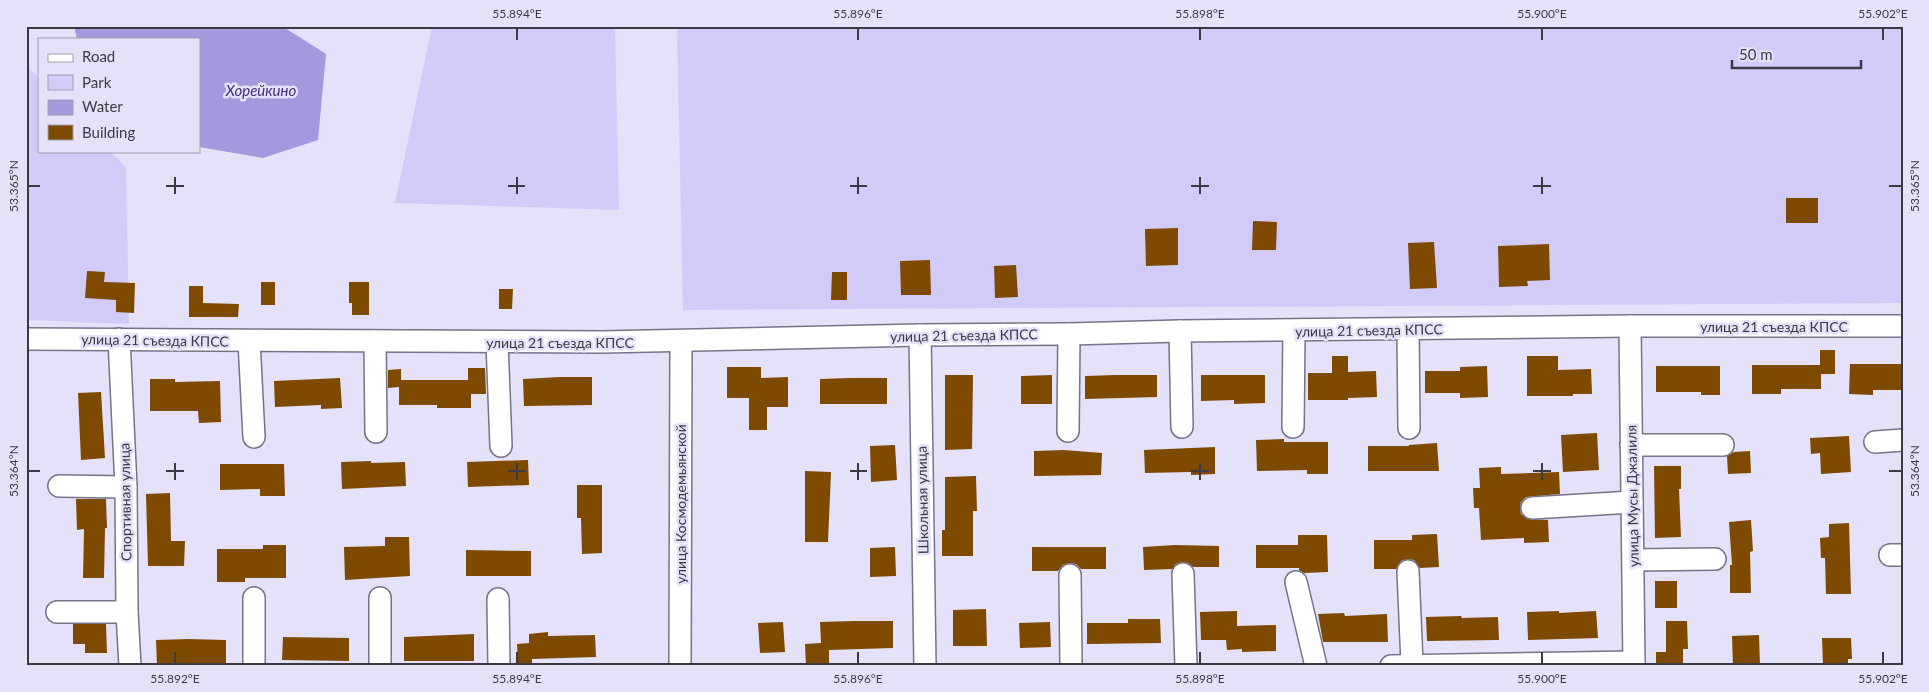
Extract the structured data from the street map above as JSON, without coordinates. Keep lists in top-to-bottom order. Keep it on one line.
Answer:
{"streets":{"street":["улица 21 съезда КПСС","улица Мусы Джалиля","Школьная улица","Спортивная улица","улица Космодемьянской"]},"crossings":[["улица 21 съезда КПСС","улица Мусы Джалиля"],["улица 21 съезда КПСС","Школьная улица"],["улица 21 съезда КПСС","Спортивная улица"],["улица 21 съезда КПСС","улица Космодемьянской"]],"water":["Хорейкино"],"legend":["Road","Park","Water","Building"],"scale_bar":"50 m","coordinates":["55.894°E","55.896°E","55.898°E","55.900°E","55.902°E","53.365°N","53.364°N","55.892°E"]}
